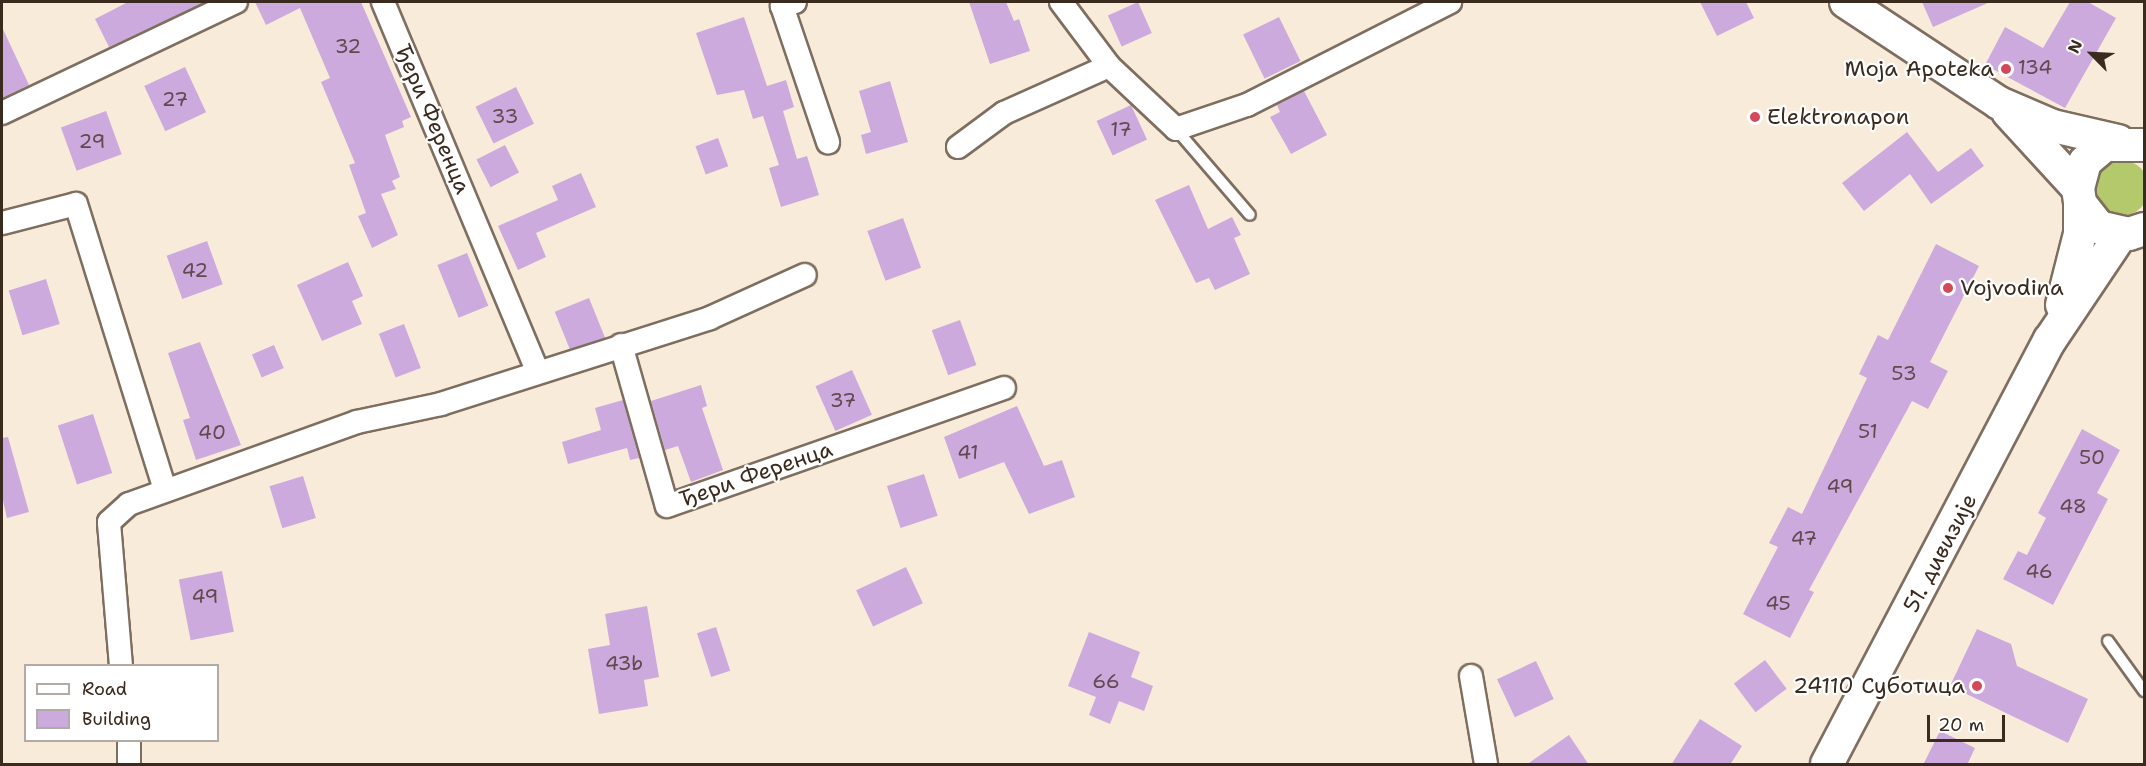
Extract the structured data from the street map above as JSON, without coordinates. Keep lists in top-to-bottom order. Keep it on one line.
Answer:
{"streets":{"street":["Ђери Ференца","51. дивизије"]},"places":["Moja Apoteka","Elektronapon","Vojvodina","24110 Суботица"],"house_numbers":["32","134","27","33","17","29","42","53","37","51","40","41","50","49","48","47","46","49","45","43b","66"],"legend":["Road","Building"],"scale_bar":"20 m","north":"top left"}
